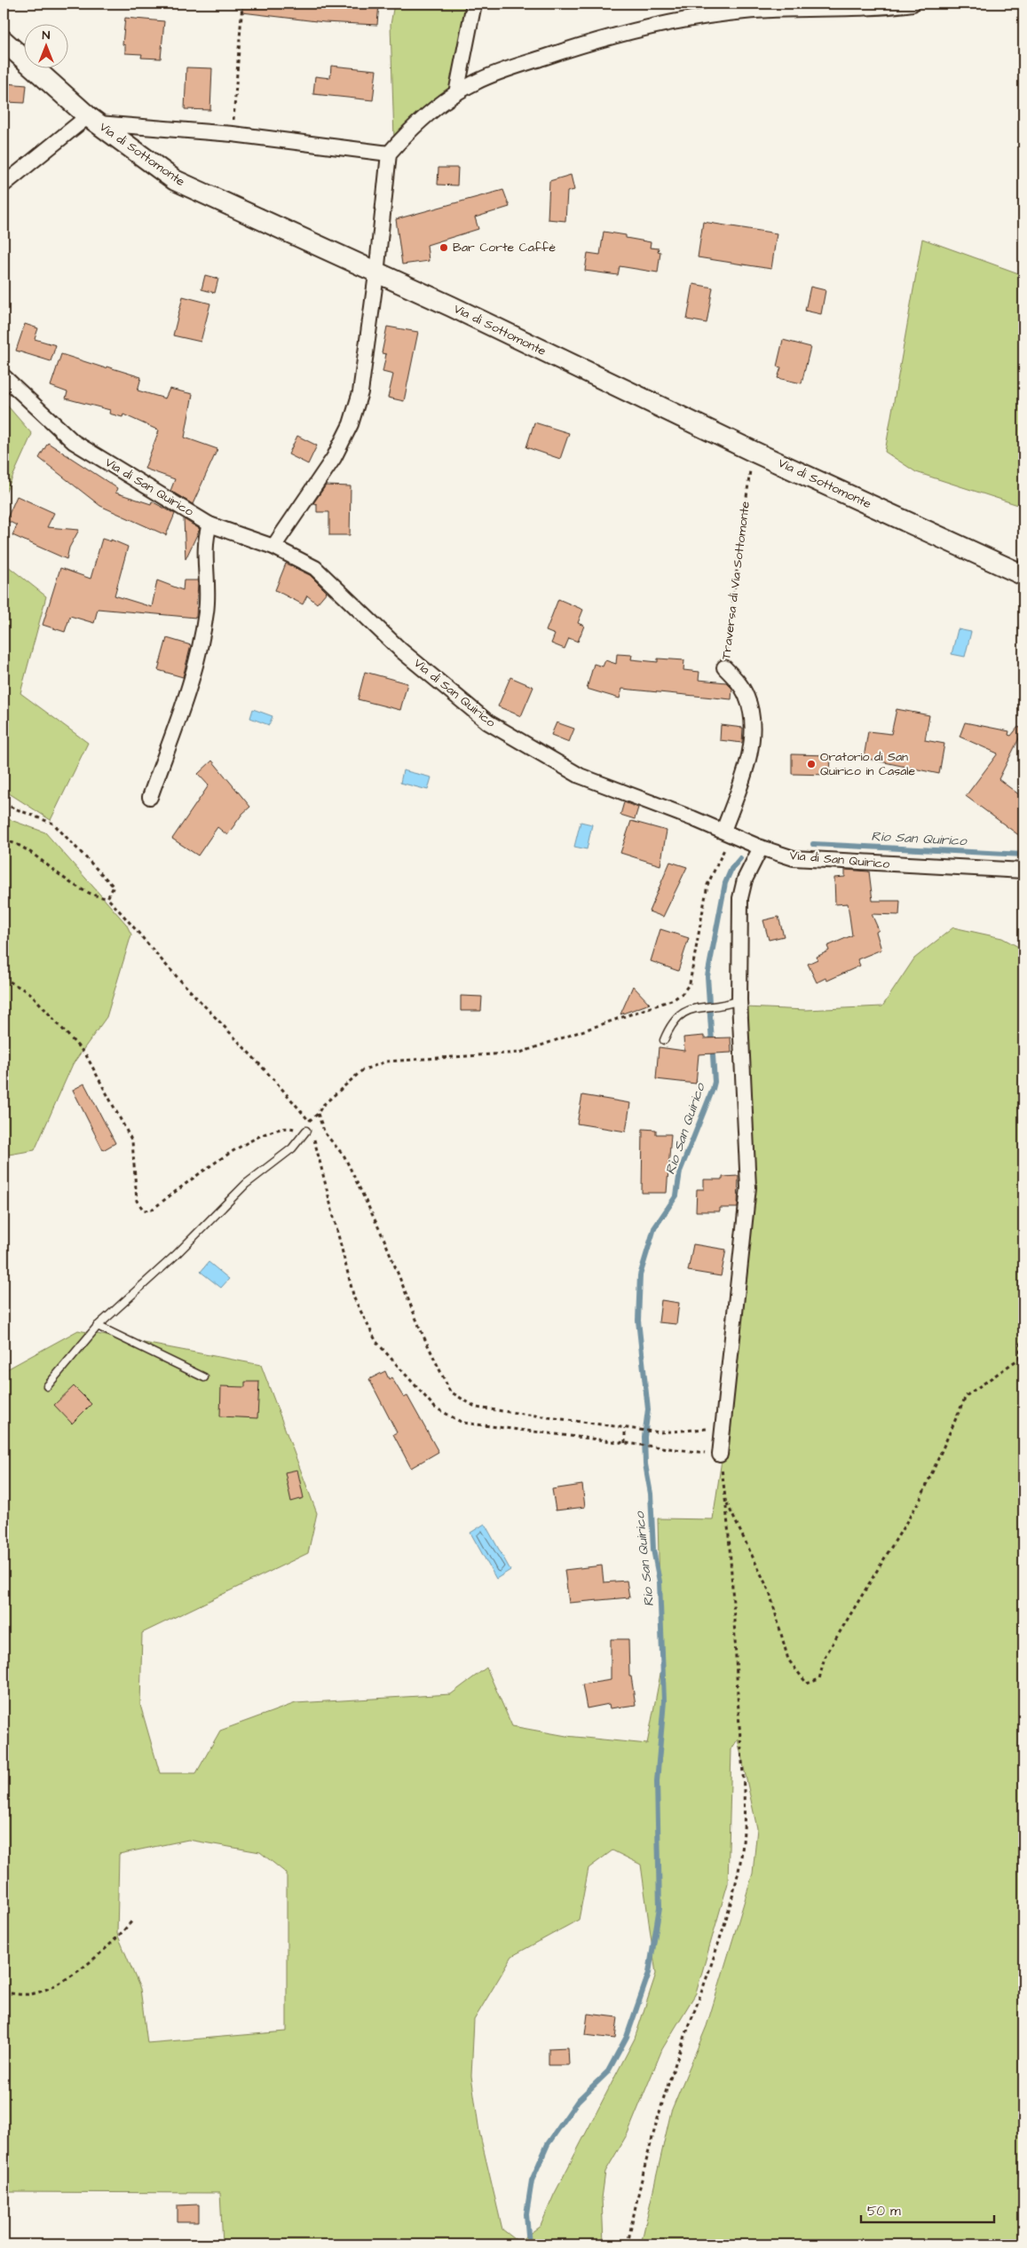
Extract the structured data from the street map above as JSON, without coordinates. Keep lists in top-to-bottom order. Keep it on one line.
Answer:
{"streets":{"main road":["Via di Sottomonte"],"street":["Via di San Quirico","Traversa di Via Sottomonte"]},"crossings":[["Via di Sottomonte","Traversa di Via Sottomonte"],["Via di San Quirico","Traversa di Via Sottomonte"]],"water":["Rio San Quirico"],"places":["Bar Corte Caffè","Oratorio di San Quirico in Casale"],"scale_bar":"50 m","north":"top"}
